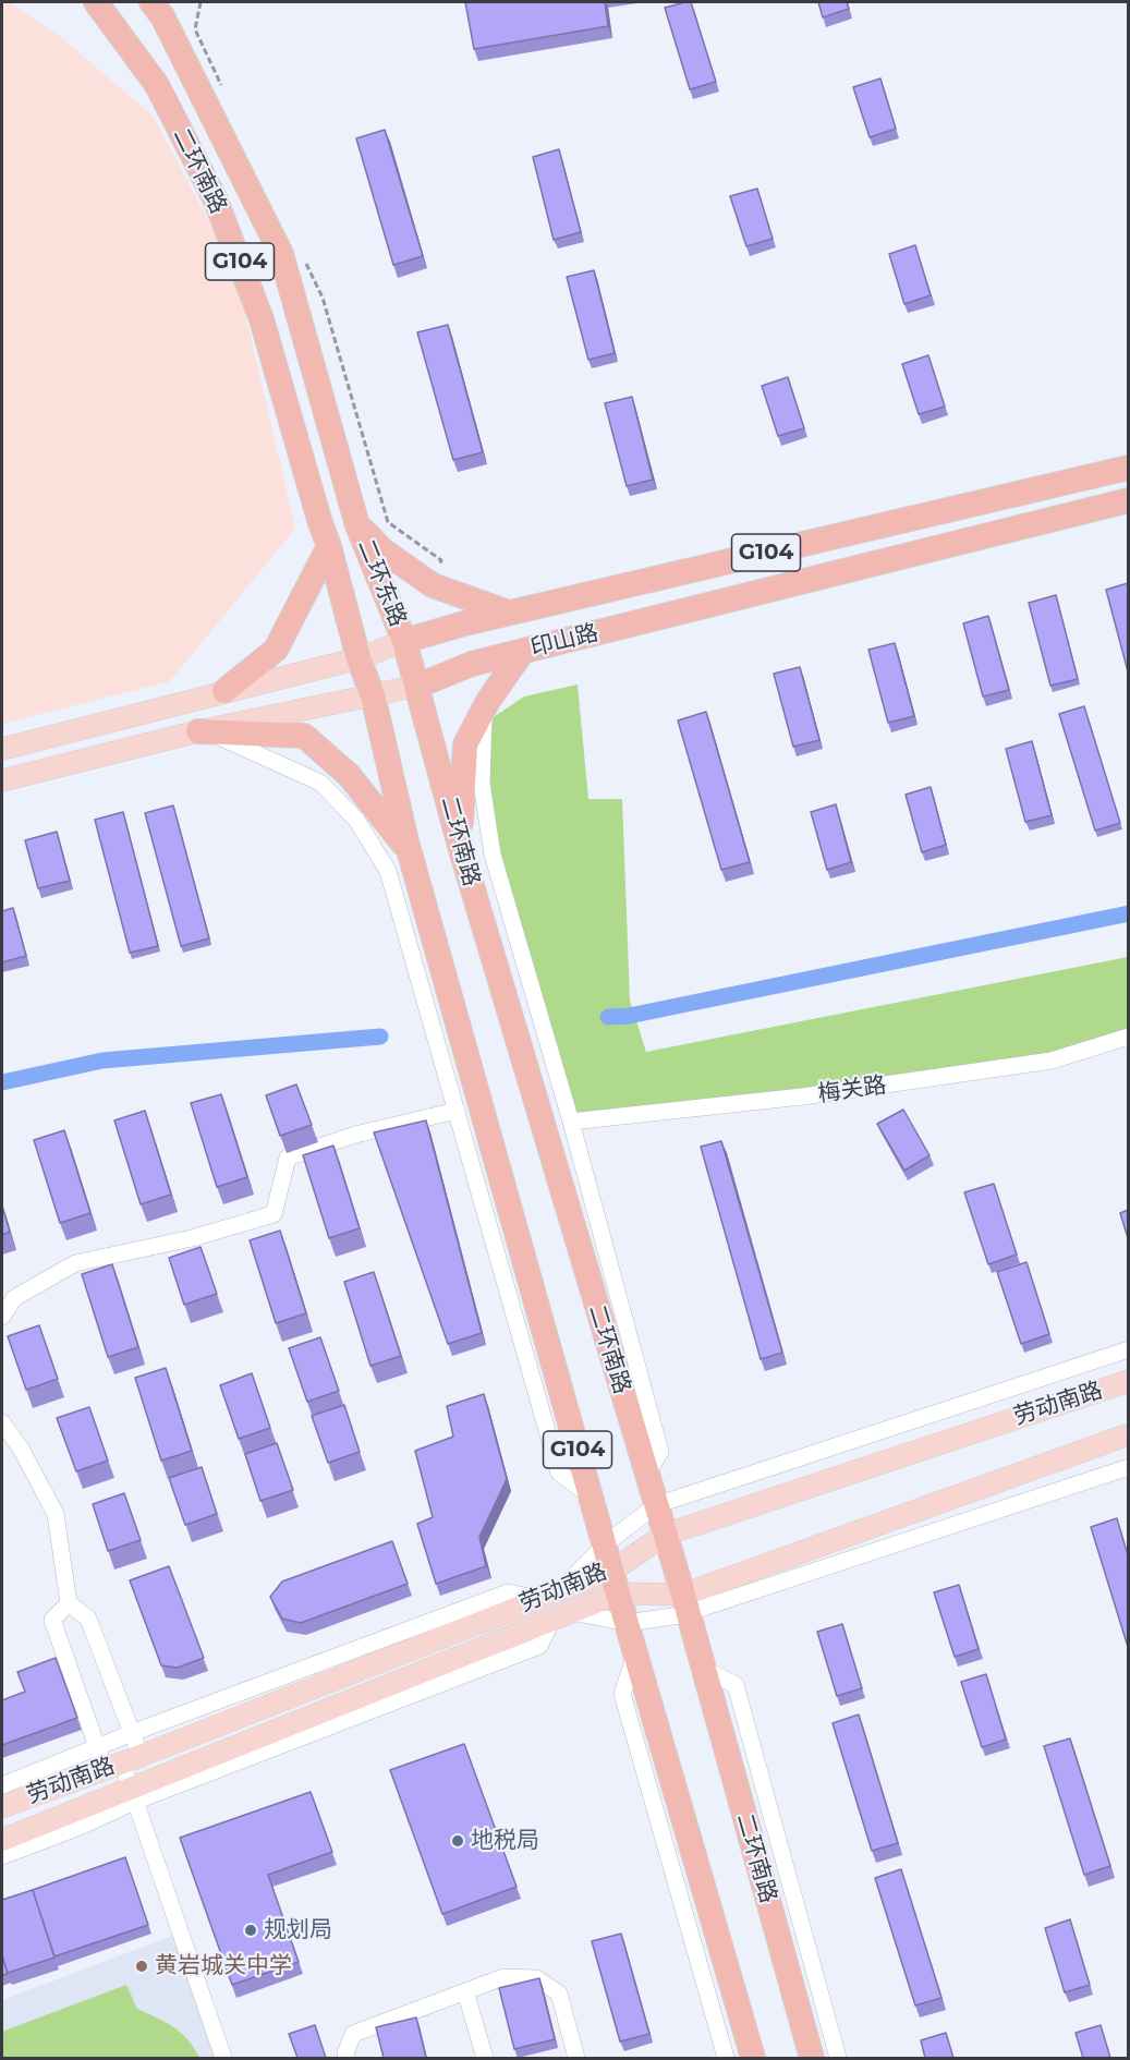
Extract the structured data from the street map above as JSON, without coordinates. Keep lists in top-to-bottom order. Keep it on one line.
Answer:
{"streets":{"highway":["二环南路","G104","二环东路","印山路"],"main road":["劳动南路"],"street":["梅关路"]},"crossings":[["二环南路","二环东路"],["二环南路","印山路"],["二环南路","劳动南路"],["G104","二环东路"],["G104","印山路"],["G104","劳动南路"],["二环东路","印山路"]],"places":["地税局","规划局","黄岩城关中学"]}
